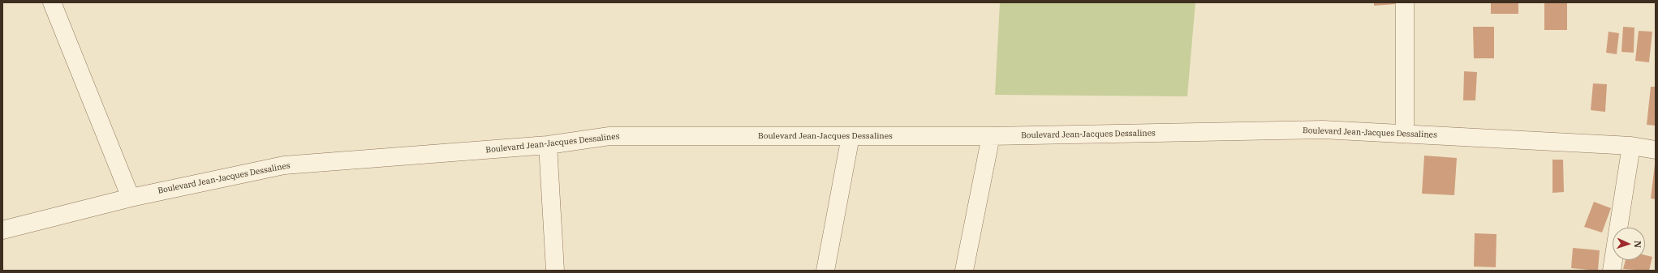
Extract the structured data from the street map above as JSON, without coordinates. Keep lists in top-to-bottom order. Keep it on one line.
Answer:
{"streets":{"street":["Boulevard Jean-Jacques Dessalines"]},"north":"right"}
